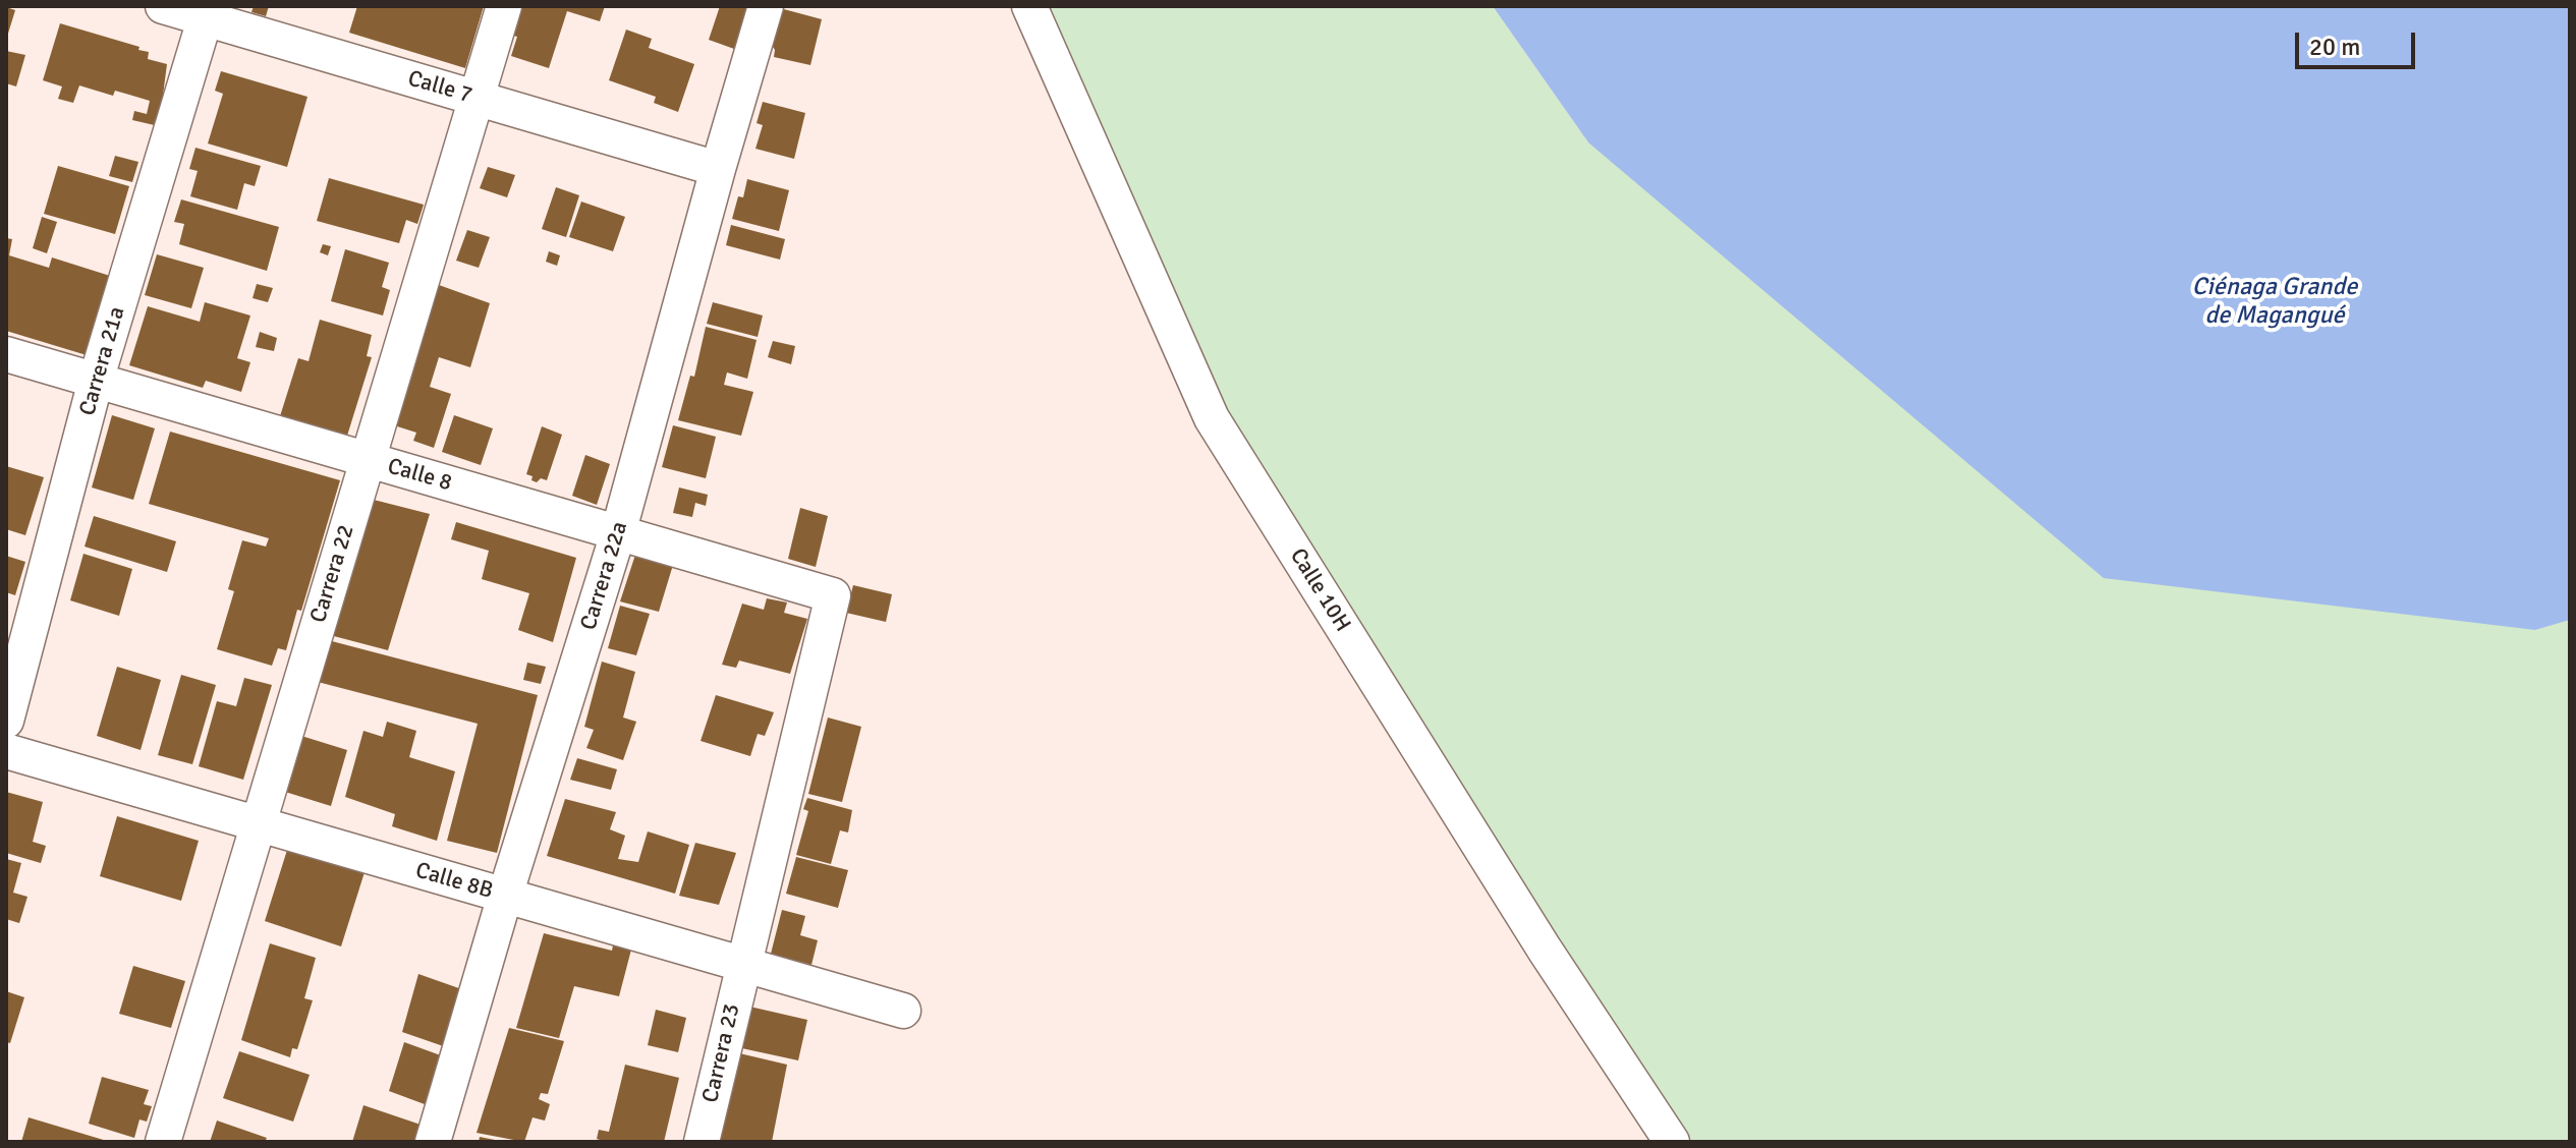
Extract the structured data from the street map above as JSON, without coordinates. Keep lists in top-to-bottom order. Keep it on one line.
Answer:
{"streets":{"street":["Calle 7","Carrera 21a","Calle 8","Carrera 22","Carrera 22a","Calle 10H","Calle 8B","Carrera 23"]},"crossings":[["Calle 7","Carrera 21a"],["Calle 7","Carrera 22"],["Calle 7","Carrera 22a"],["Carrera 21a","Calle 8"],["Calle 8","Carrera 22"],["Calle 8","Carrera 22a"],["Calle 8","Calle 8B"],["Calle 8","Carrera 23"],["Carrera 22","Calle 8B"],["Carrera 22a","Calle 8B"],["Calle 8B","Carrera 23"]],"water":["Ciénaga Grande de Magangué"],"scale_bar":"20 m"}
